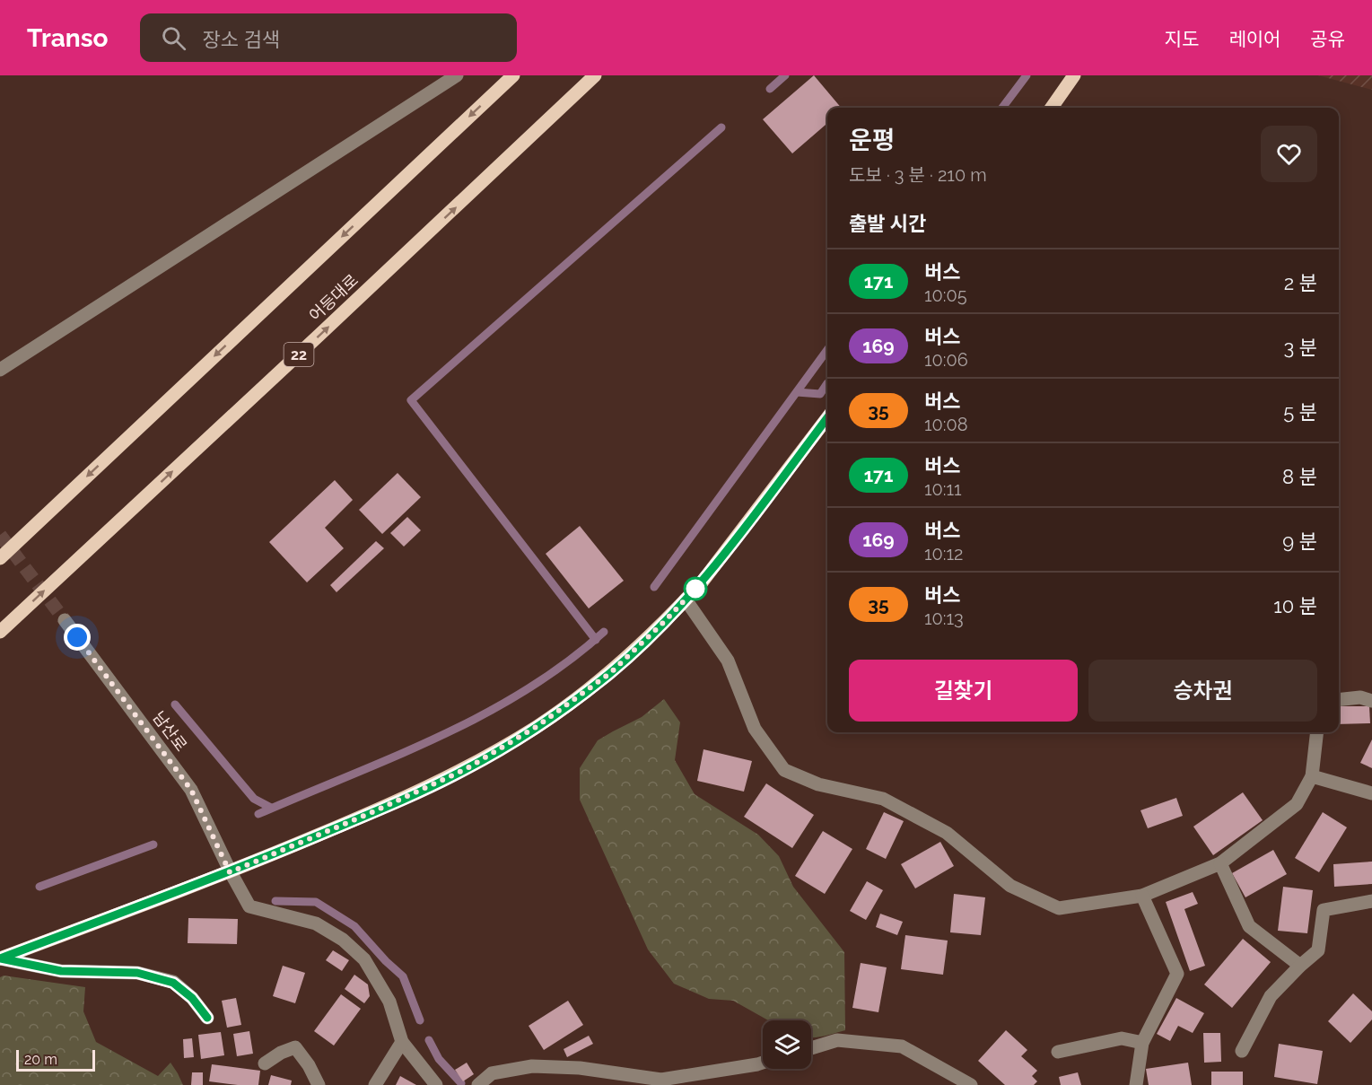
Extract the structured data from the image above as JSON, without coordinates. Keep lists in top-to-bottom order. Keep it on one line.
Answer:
{"streets":{"main road":["어등대로","22"],"street":["남산로"]},"lines":["bus line 171"],"scale_bar":"20 m","page":{"header":"Transo","search":"장소 검색","nav":["지도","레이어","공유"],"heading":[["운평","도보 · 3 분 · 210 m"],"출발 시간"],"list":[{"mark":"171","name":"버스","note":"10:05","value":"2 분"},{"mark":"169","name":"버스","note":"10:06","value":"3 분"},{"mark":"35","name":"버스","note":"10:08","value":"5 분"},{"mark":"171","name":"버스","note":"10:11","value":"8 분"},{"mark":"169","name":"버스","note":"10:12","value":"9 분"},{"mark":"35","name":"버스","note":"10:13","value":"10 분"}],"buttons":["길찾기","승차권"],"scale":"20 m"}}
